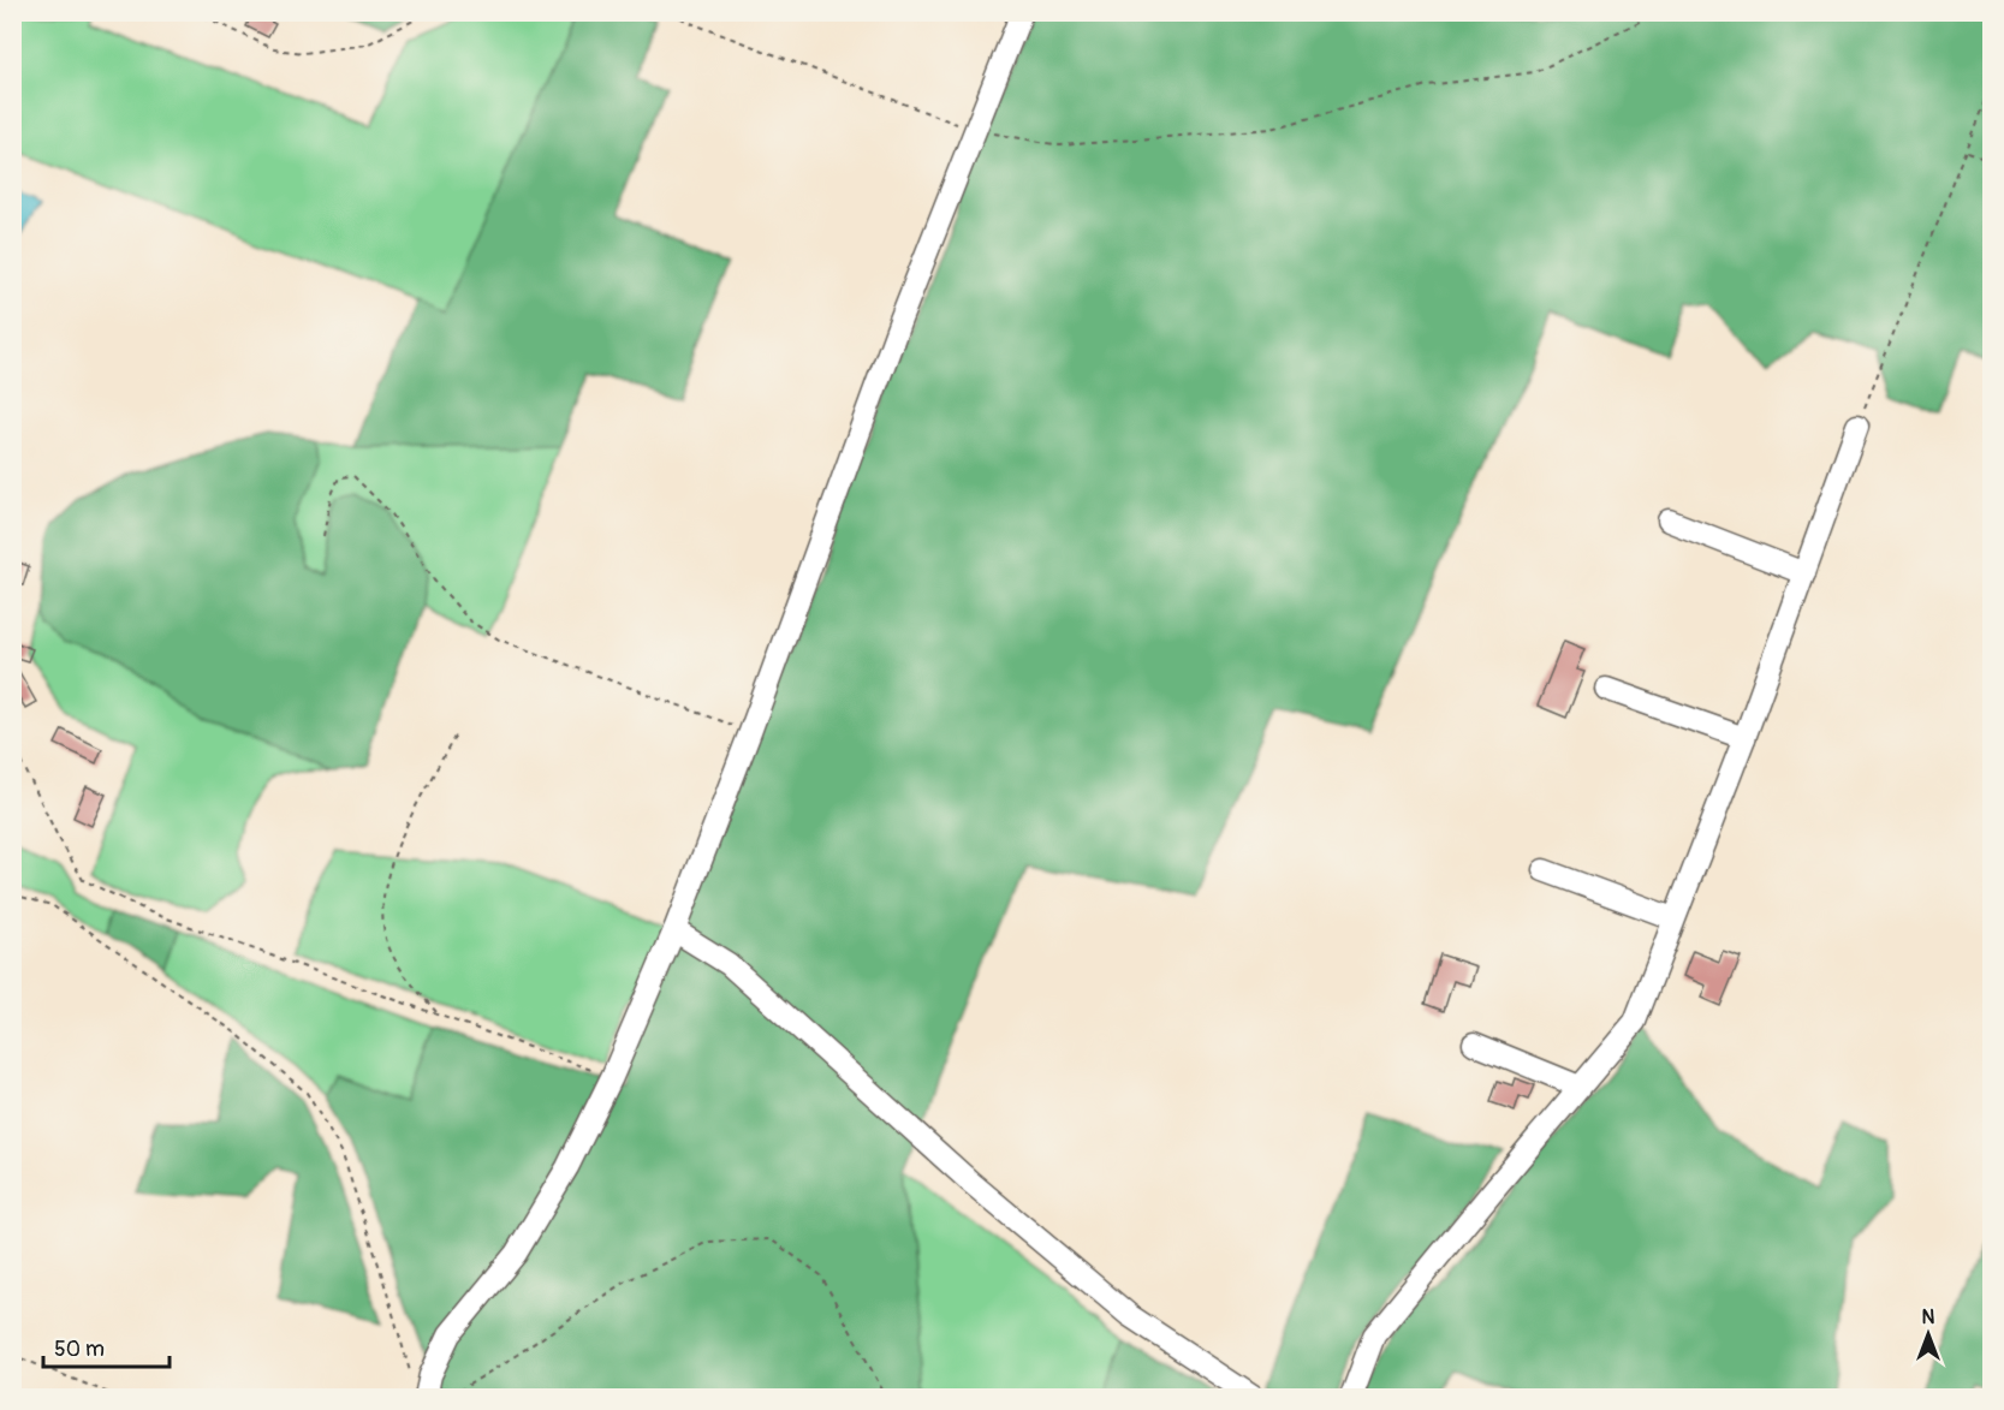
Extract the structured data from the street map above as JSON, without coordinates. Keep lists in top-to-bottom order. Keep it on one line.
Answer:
{"scale_bar":"50 m","north":"top"}
